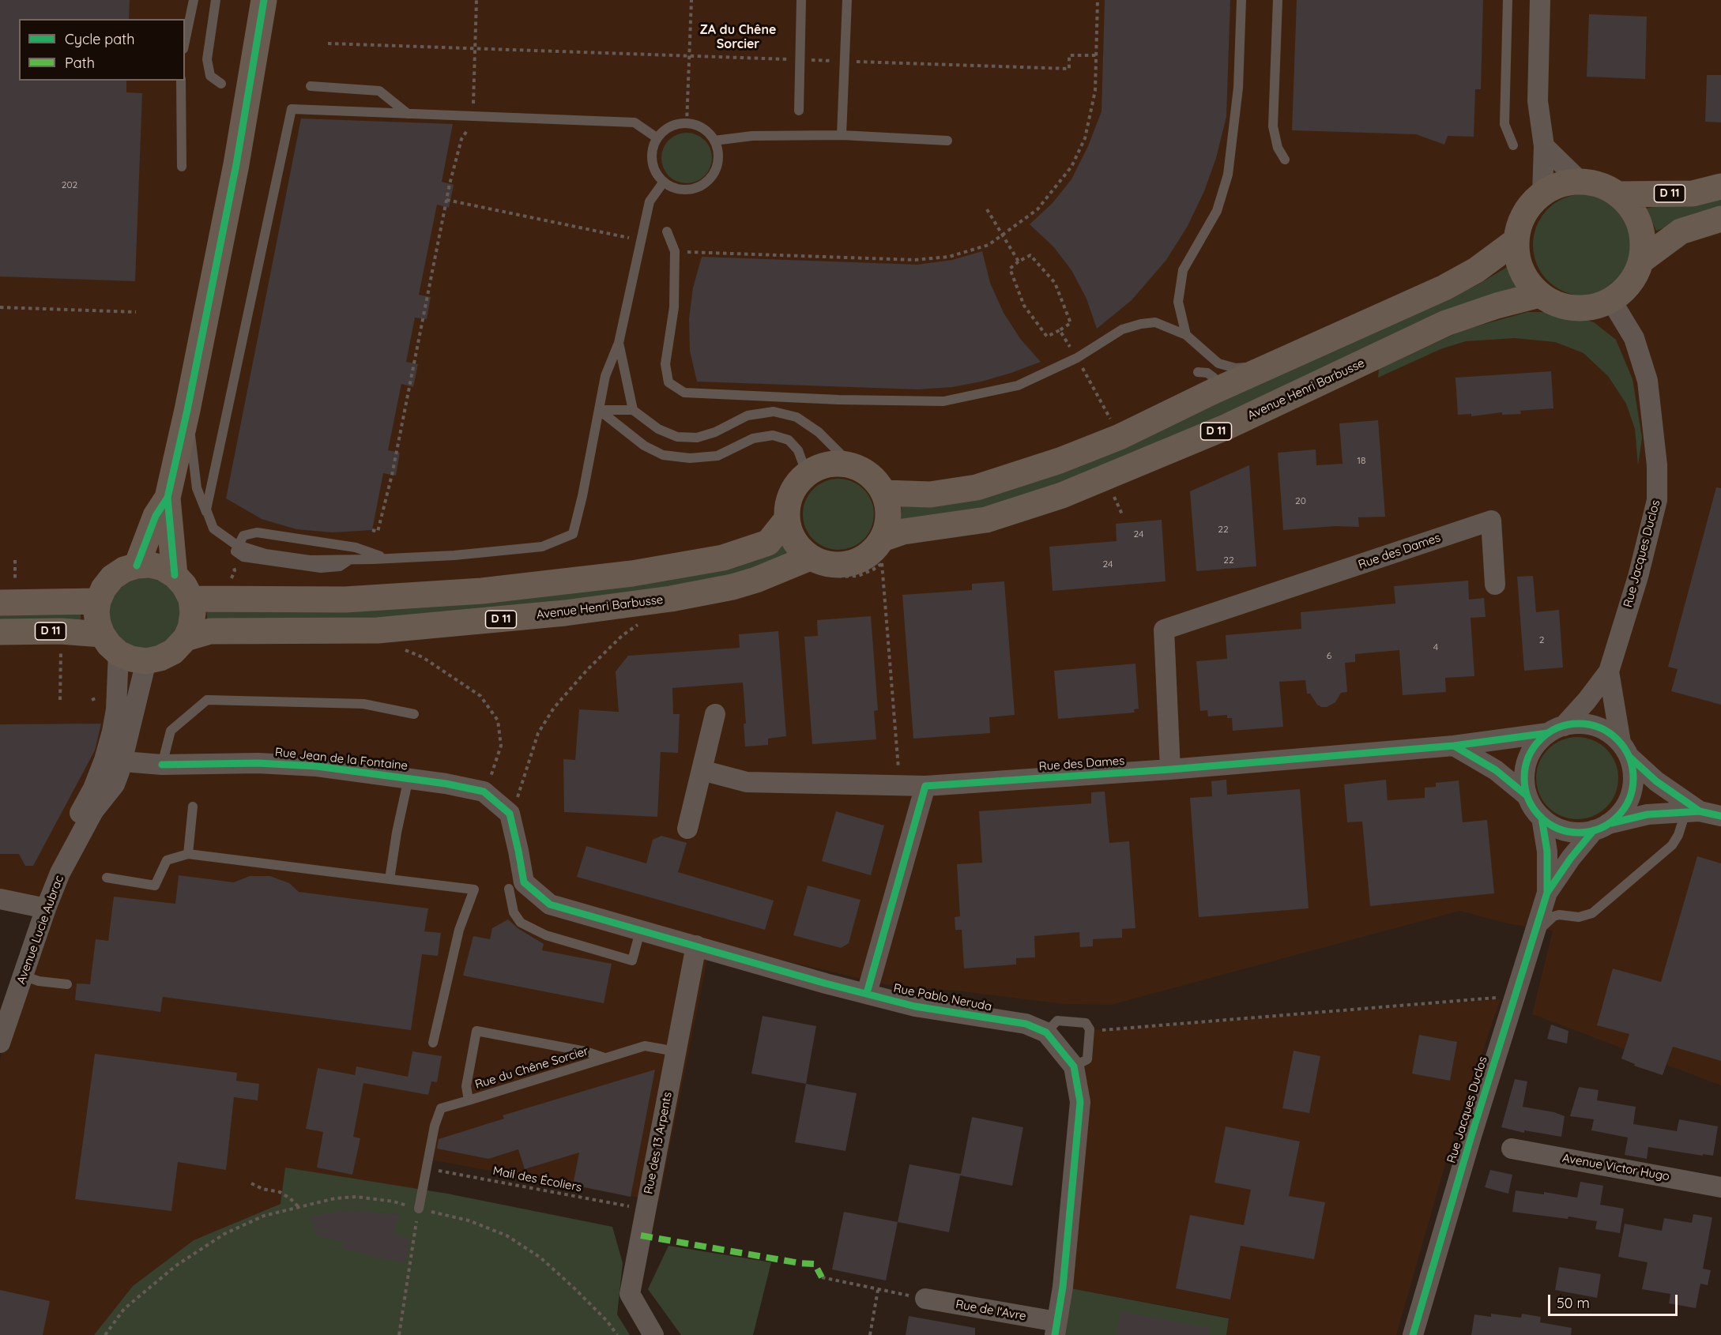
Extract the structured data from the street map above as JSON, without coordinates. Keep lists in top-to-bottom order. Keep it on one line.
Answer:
{"streets":{"main road":["D 11","Avenue Henri Barbusse"],"street":["Rue des Dames","Rue Jacques Duclos","Rue Jean de la Fontaine","Avenue Lucie Aubrac","Rue Pablo Neruda","Rue des 13 Arpents","Avenue Victor Hugo","Rue de l'Avre"],"lane":["Rue du Chêne Sorcier"],"path":["Mail des Écoliers"]},"crossings":[["D 11","Avenue Henri Barbusse"],["D 11","Rue Jacques Duclos"],["D 11","Avenue Lucie Aubrac"],["Avenue Henri Barbusse","Rue Jacques Duclos"],["Avenue Henri Barbusse","Avenue Lucie Aubrac"],["Rue des Dames","Rue Jacques Duclos"],["Rue Jean de la Fontaine","Avenue Lucie Aubrac"],["Rue Jean de la Fontaine","Rue Pablo Neruda"],["Rue Pablo Neruda","Rue des 13 Arpents"],["Rue Pablo Neruda","Rue de l'Avre"],["Rue du Chêne Sorcier","Rue des 13 Arpents"],["Rue des 13 Arpents","Mail des Écoliers"]],"districts":["ZA du Chêne Sorcier"],"house_numbers":["202","18","20","22","24","22","24","2","4","6"],"legend":["Cycle path","Path"],"scale_bar":"50 m"}
